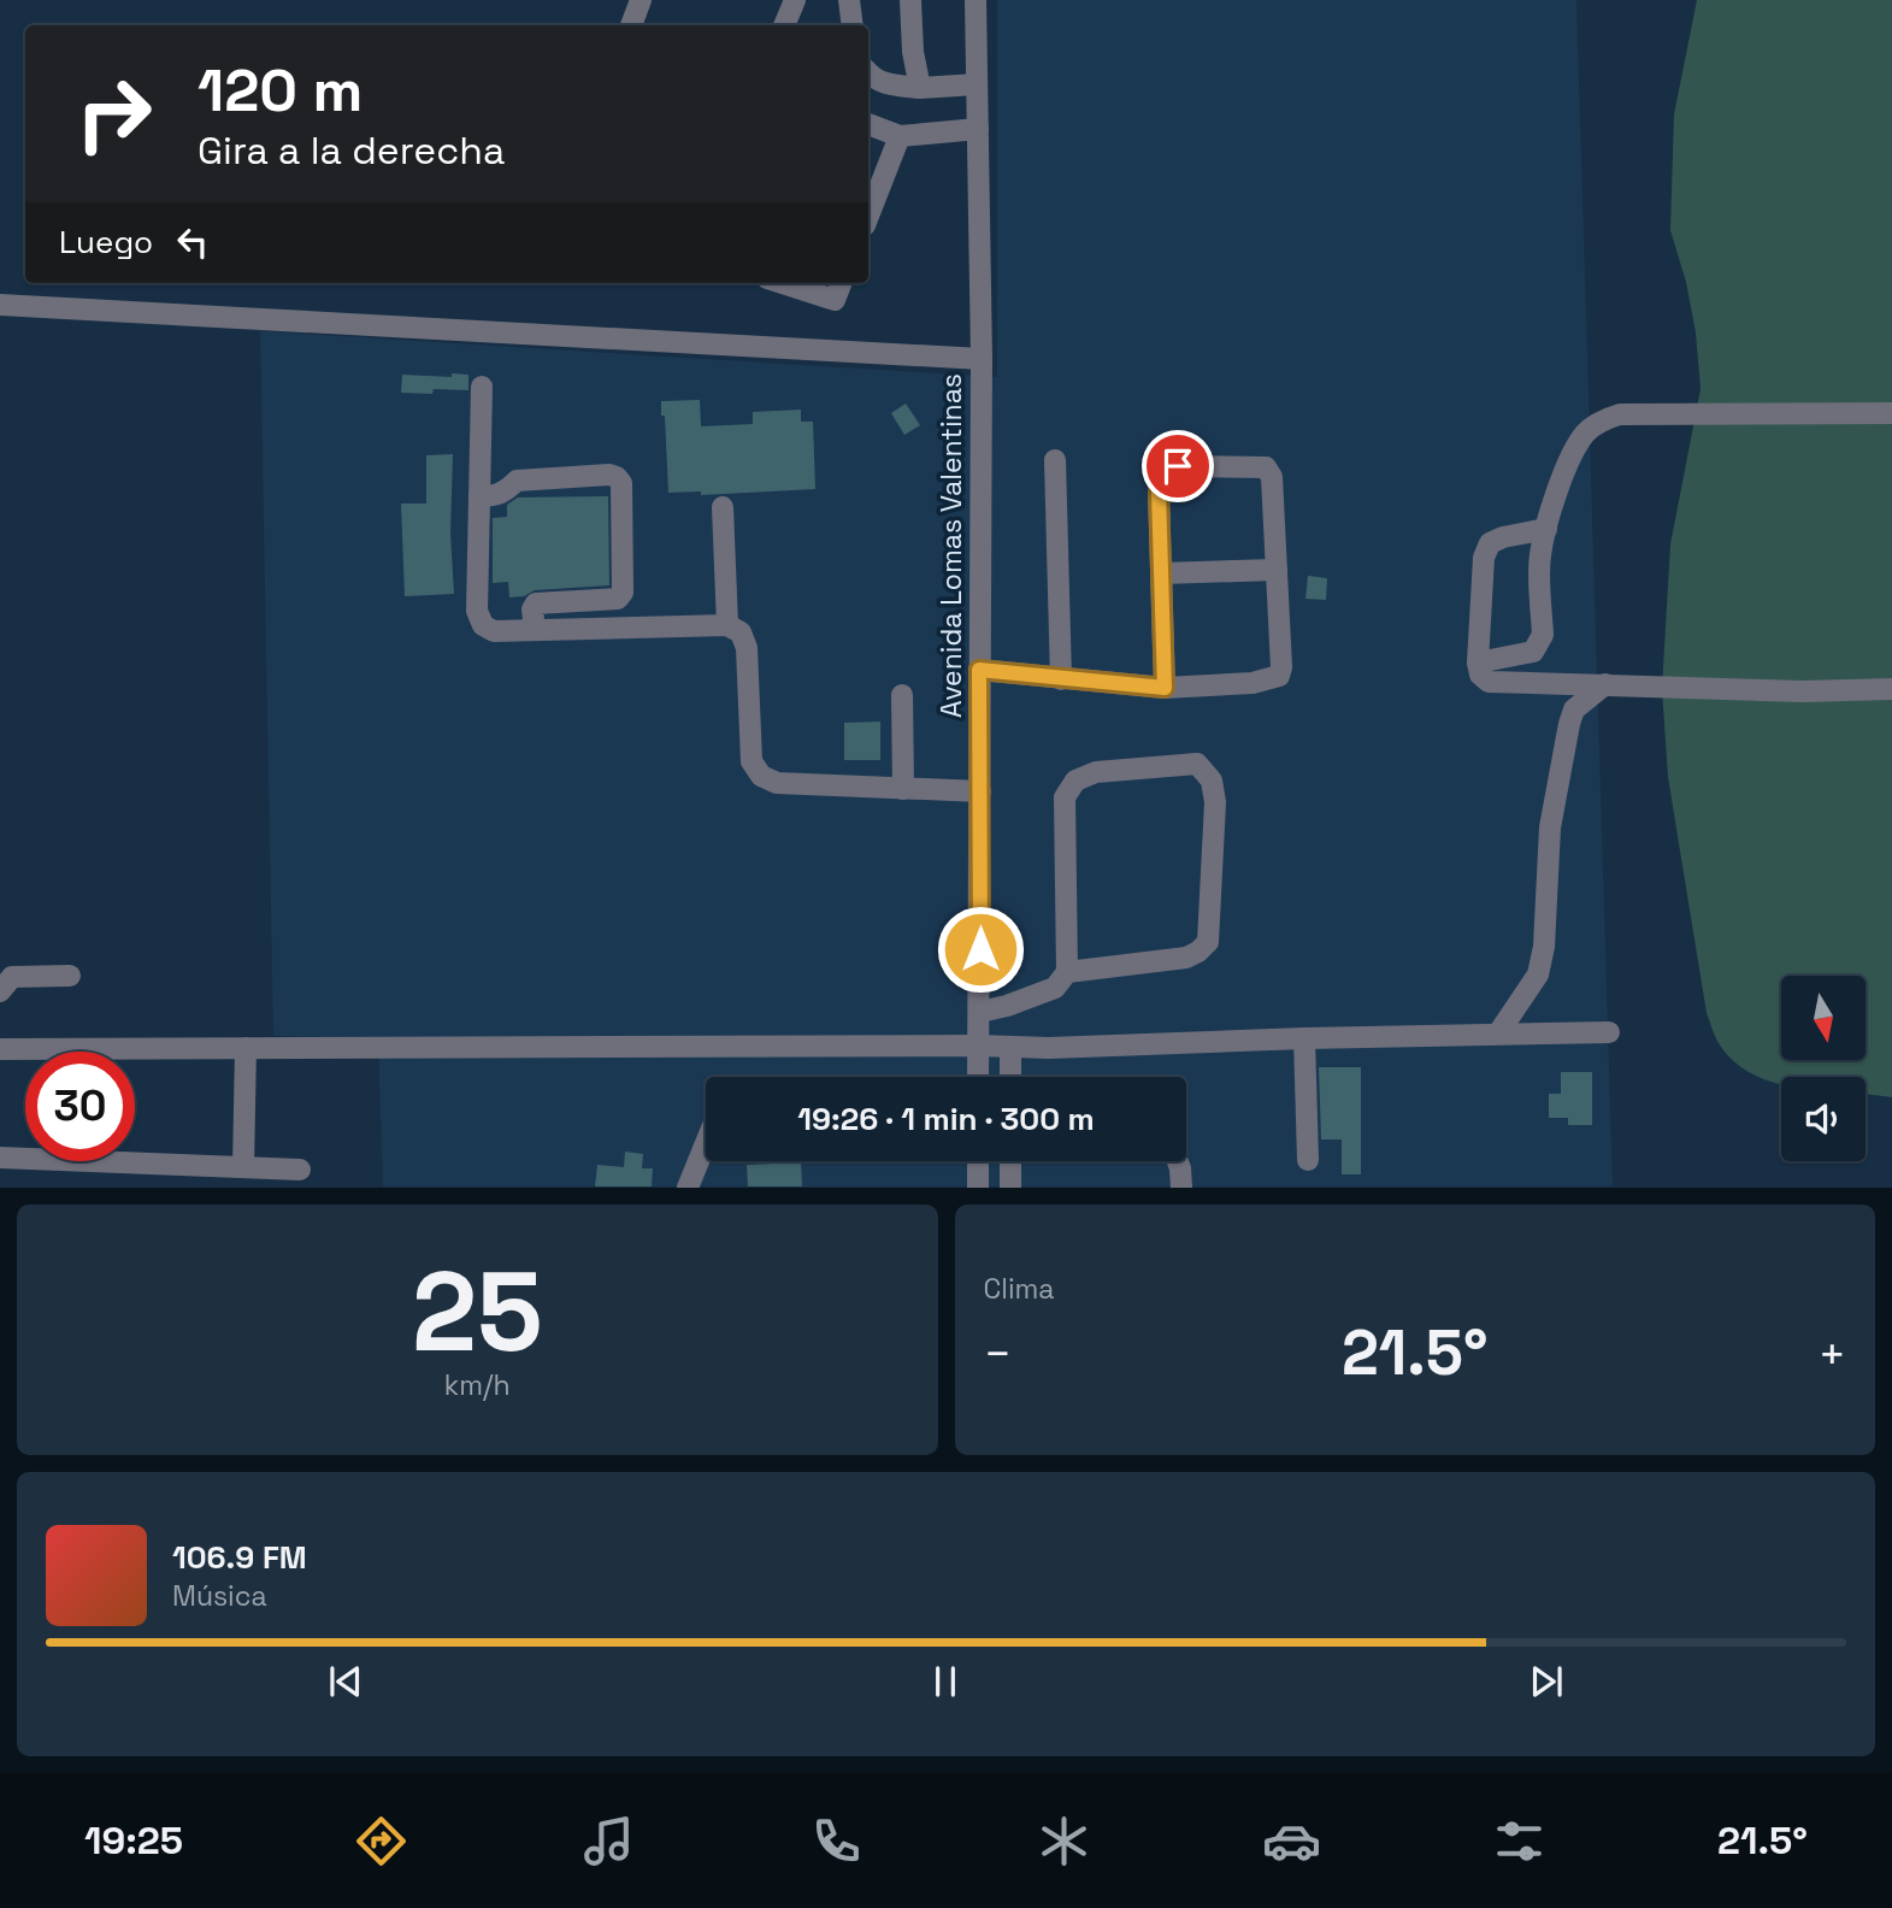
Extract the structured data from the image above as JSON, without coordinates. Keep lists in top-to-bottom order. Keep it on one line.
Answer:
{"streets":{"street":["Avenida Lomas Valentinas"]},"north":"bottom","page":{"turn":["120 m","Gira a la derecha"],"then":"Luego","limit":"30","trip":"19:26 · 1 min · 300 m","tile":[["25","km/h"],"Clima"],"heat":["−","21.5°","+"],"song":["106.9 FM","Música"],"tabs":["19:25","21.5°"]}}
